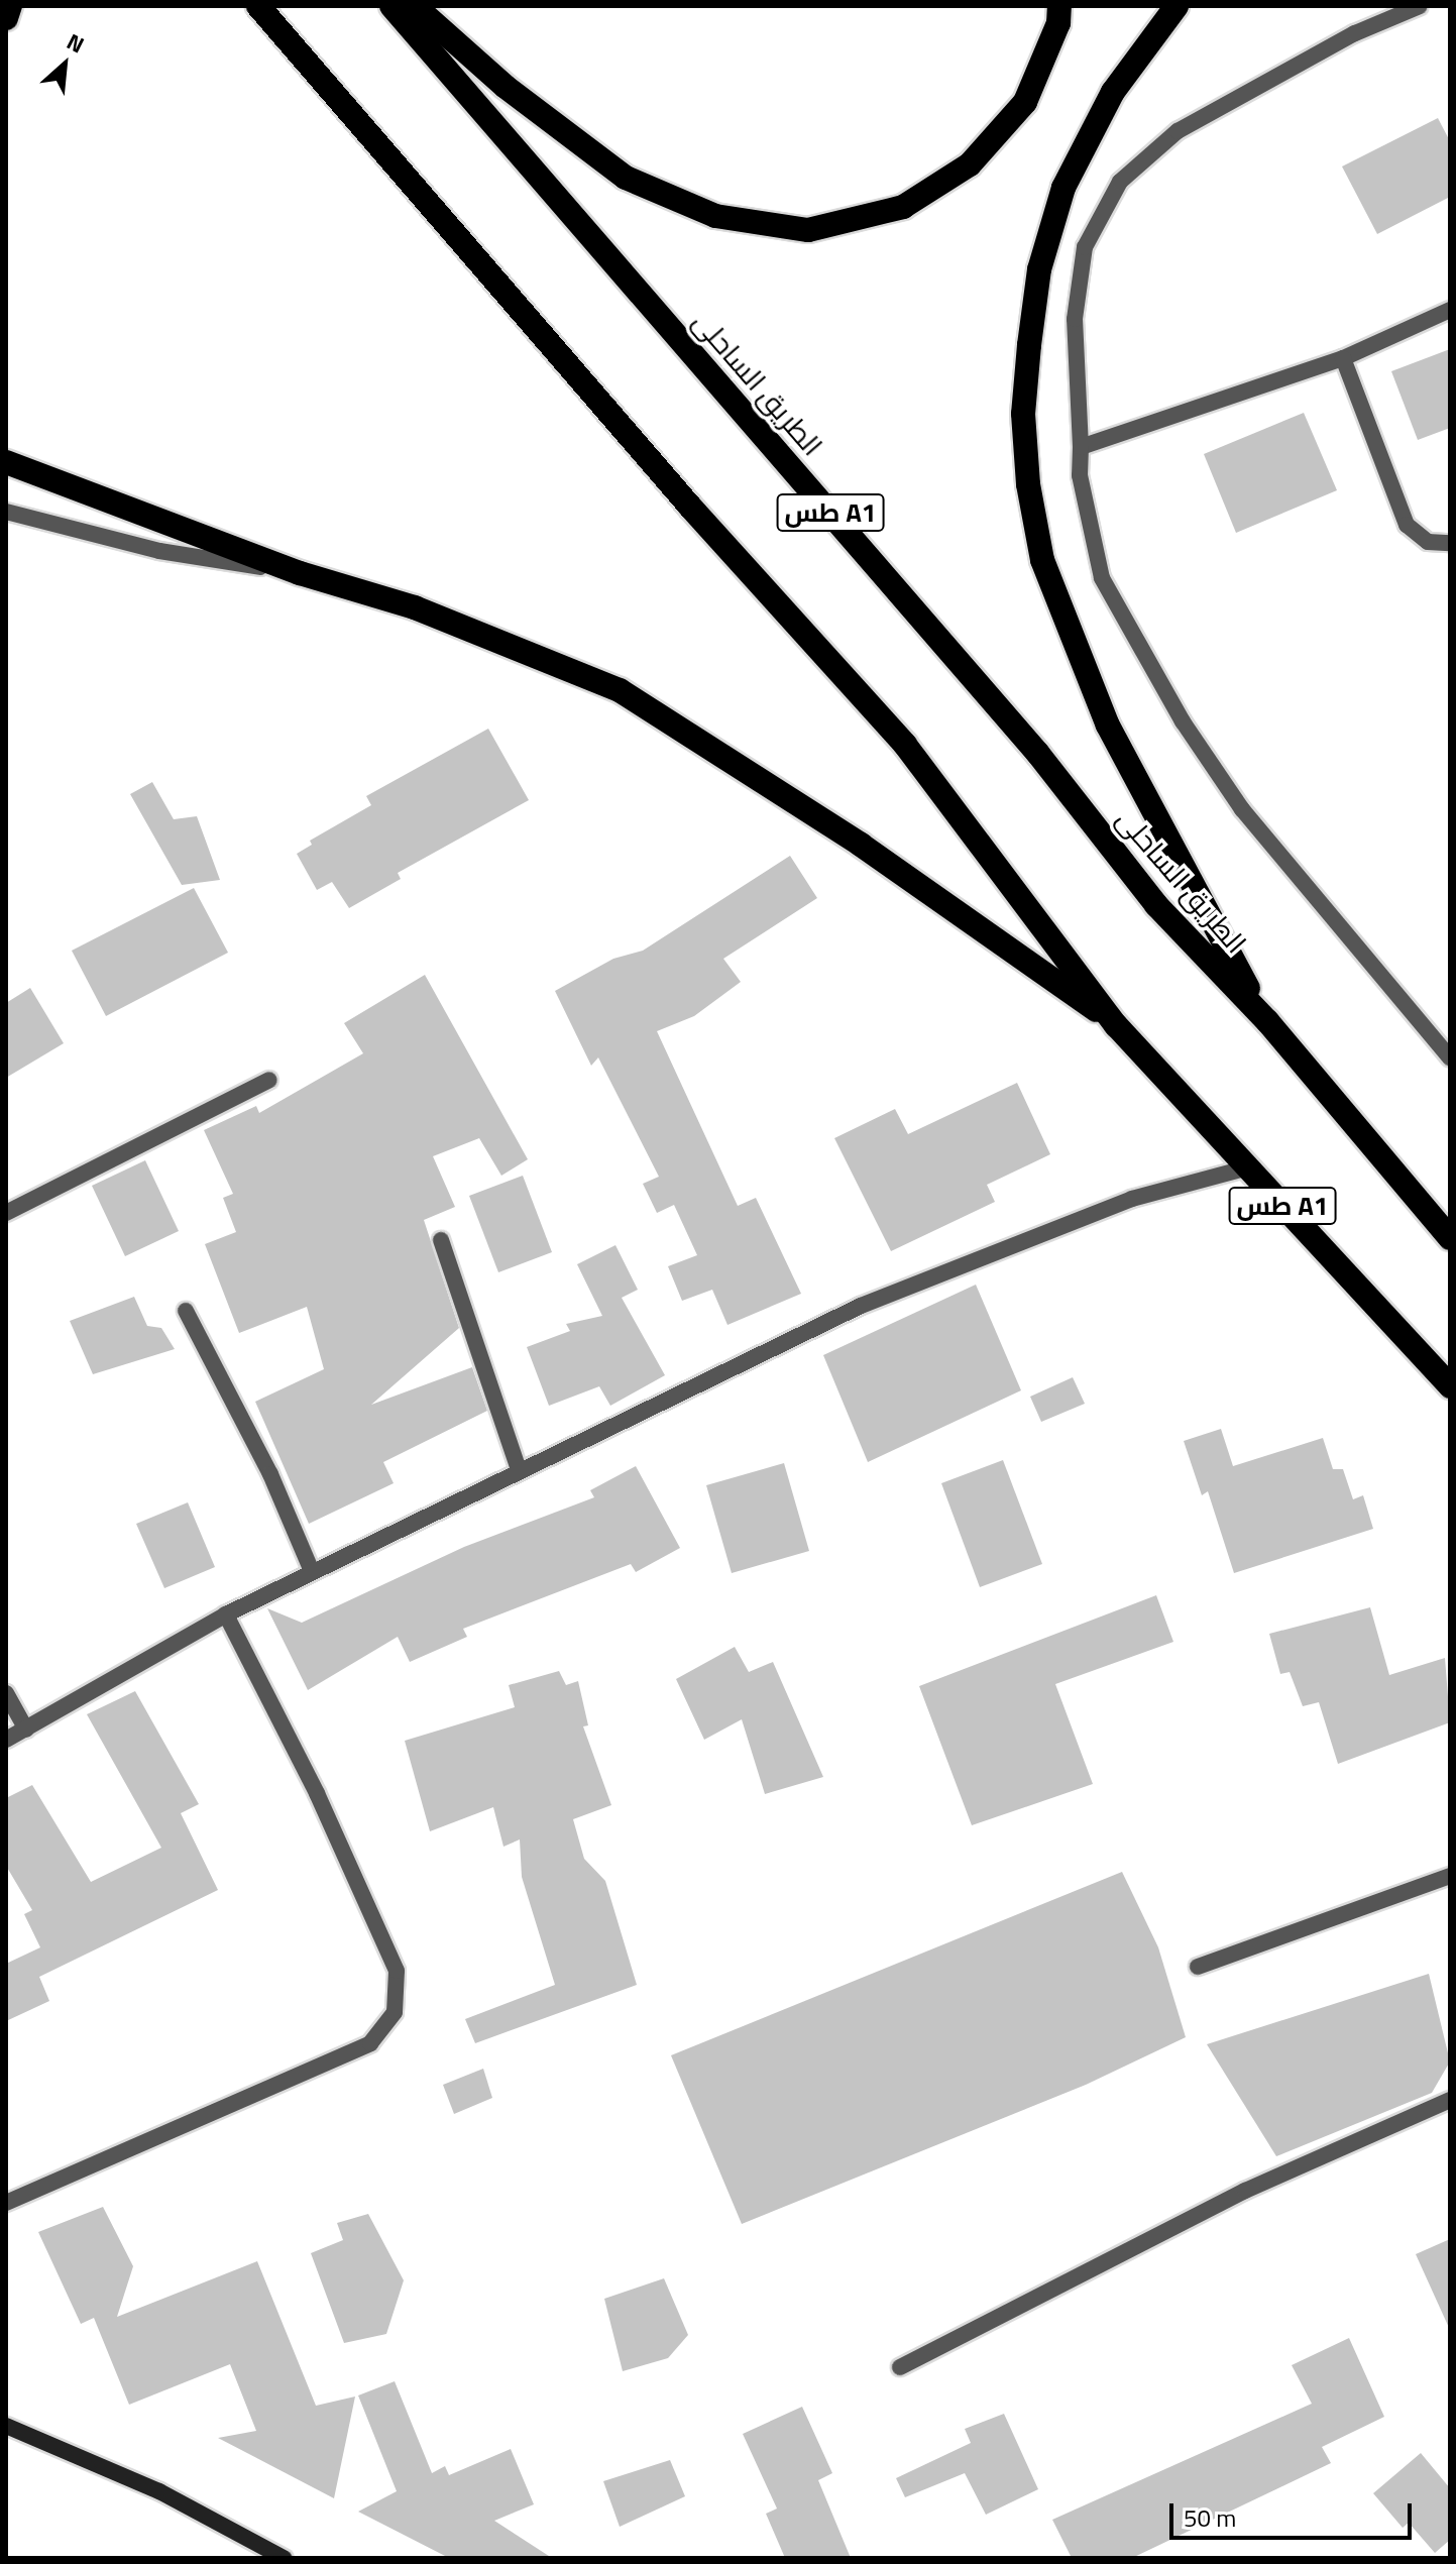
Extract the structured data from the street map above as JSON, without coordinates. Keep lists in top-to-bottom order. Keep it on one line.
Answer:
{"streets":{"highway":["الطريق الساحلى","طس A1"]},"crossings":[["الطريق الساحلى","طس A1"]],"scale_bar":"50 m","north":"top right"}
